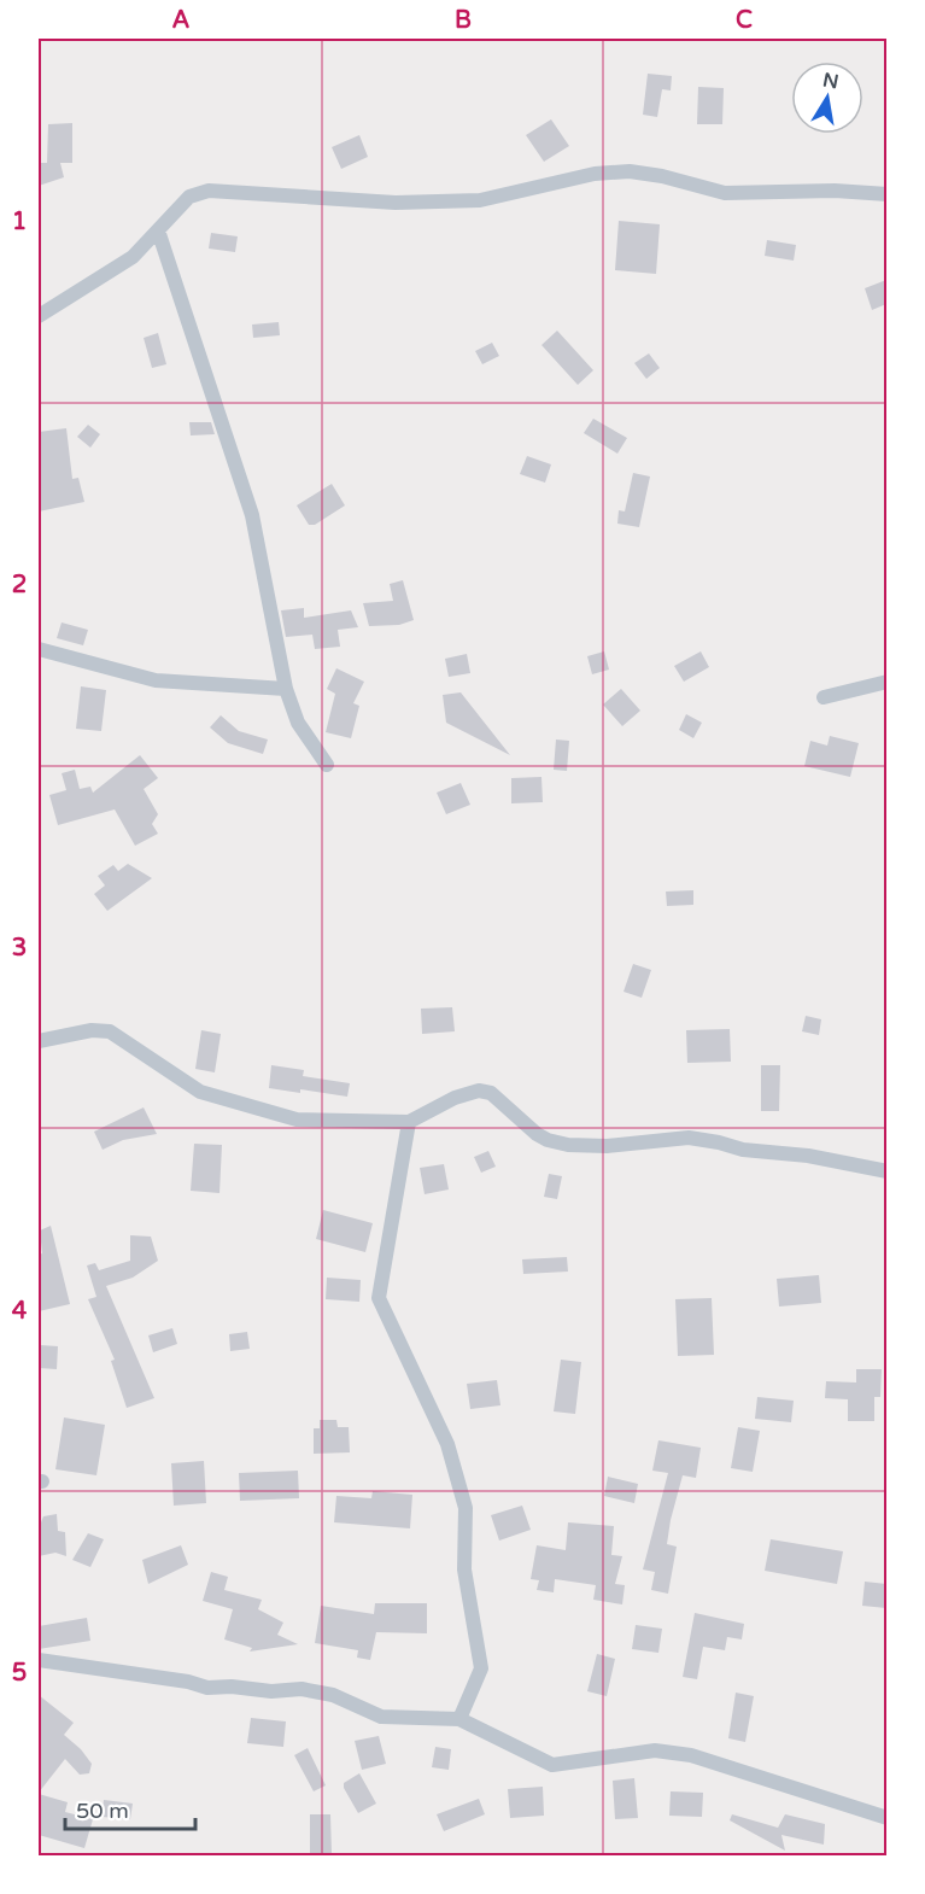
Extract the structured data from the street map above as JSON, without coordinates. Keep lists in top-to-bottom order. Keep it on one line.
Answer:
{"scale_bar":"50 m","north":"top","grid":{"columns":["A","B","C"],"rows":["1","2","3","4","5"]}}
